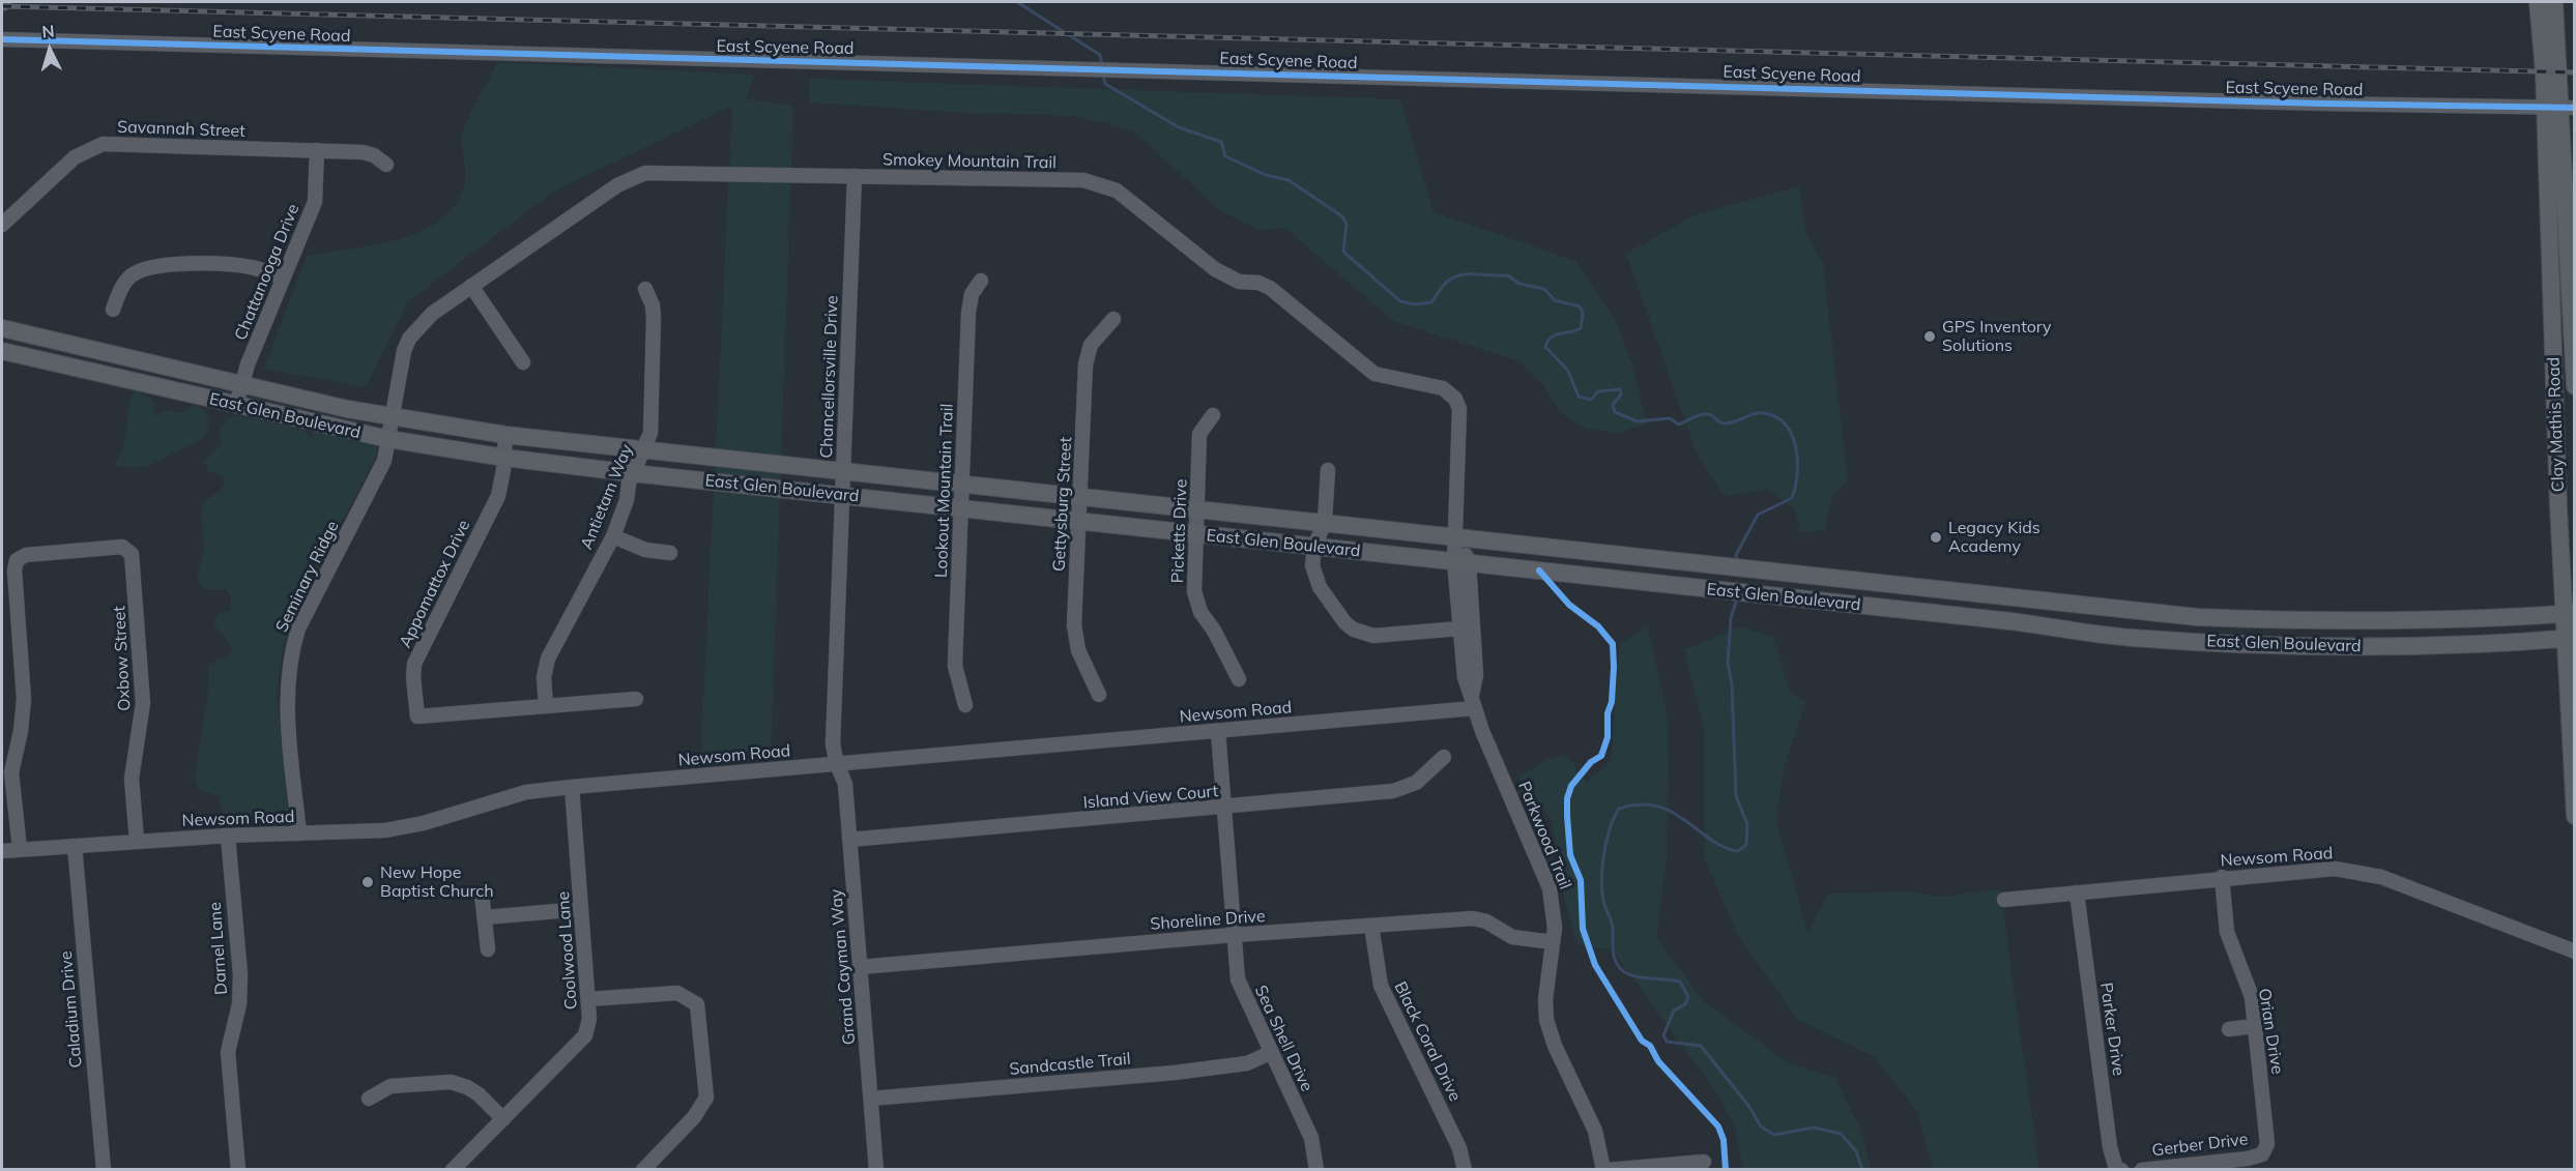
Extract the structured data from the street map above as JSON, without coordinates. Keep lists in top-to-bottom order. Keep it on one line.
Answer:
{"streets":{"main road":["East Glen Boulevard","Clay Mathis Road"],"street":["East Scyene Road","Savannah Street","Smokey Mountain Trail","Chattanooga Drive","Chancellorsville Drive","Lookout Mountain Trail","Antietam Way","Gettysburg Street","Picketts Drive","Seminary Ridge","Appomattox Drive","Oxbow Street","Newsom Road","Island View Court","Parkwood Trail","Shoreline Drive","Darnel Lane","Coolwood Lane","Grand Cayman Way","Caladium Drive","Parker Drive","Orian Drive","Sea Shell Drive","Black Coral Drive","Sandcastle Trail","Gerber Drive"]},"crossings":[["East Scyene Road","Clay Mathis Road"],["Savannah Street","Chattanooga Drive"],["Smokey Mountain Trail","Chancellorsville Drive"],["Smokey Mountain Trail","East Glen Boulevard"],["Smokey Mountain Trail","Seminary Ridge"],["Smokey Mountain Trail","Parkwood Trail"],["Chattanooga Drive","East Glen Boulevard"],["Chancellorsville Drive","East Glen Boulevard"],["Chancellorsville Drive","Newsom Road"],["Chancellorsville Drive","Grand Cayman Way"],["East Glen Boulevard","Clay Mathis Road"],["East Glen Boulevard","Lookout Mountain Trail"],["East Glen Boulevard","Antietam Way"],["East Glen Boulevard","Gettysburg Street"],["East Glen Boulevard","Picketts Drive"],["East Glen Boulevard","Seminary Ridge"],["East Glen Boulevard","Appomattox Drive"],["East Glen Boulevard","Parkwood Trail"],["Antietam Way","Appomattox Drive"],["Seminary Ridge","Newsom Road"],["Oxbow Street","Newsom Road"],["Newsom Road","Parkwood Trail"],["Newsom Road","Darnel Lane"],["Newsom Road","Coolwood Lane"],["Newsom Road","Grand Cayman Way"],["Newsom Road","Caladium Drive"],["Newsom Road","Parker Drive"],["Newsom Road","Orian Drive"],["Newsom Road","Sea Shell Drive"],["Island View Court","Grand Cayman Way"],["Island View Court","Sea Shell Drive"],["Parkwood Trail","Shoreline Drive"],["Shoreline Drive","Grand Cayman Way"],["Shoreline Drive","Sea Shell Drive"],["Shoreline Drive","Black Coral Drive"],["Grand Cayman Way","Sandcastle Trail"],["Orian Drive","Gerber Drive"],["Sea Shell Drive","Sandcastle Trail"]],"places":["GPS Inventory Solutions","Legacy Kids Academy","New Hope Baptist Church"],"north":"top"}
